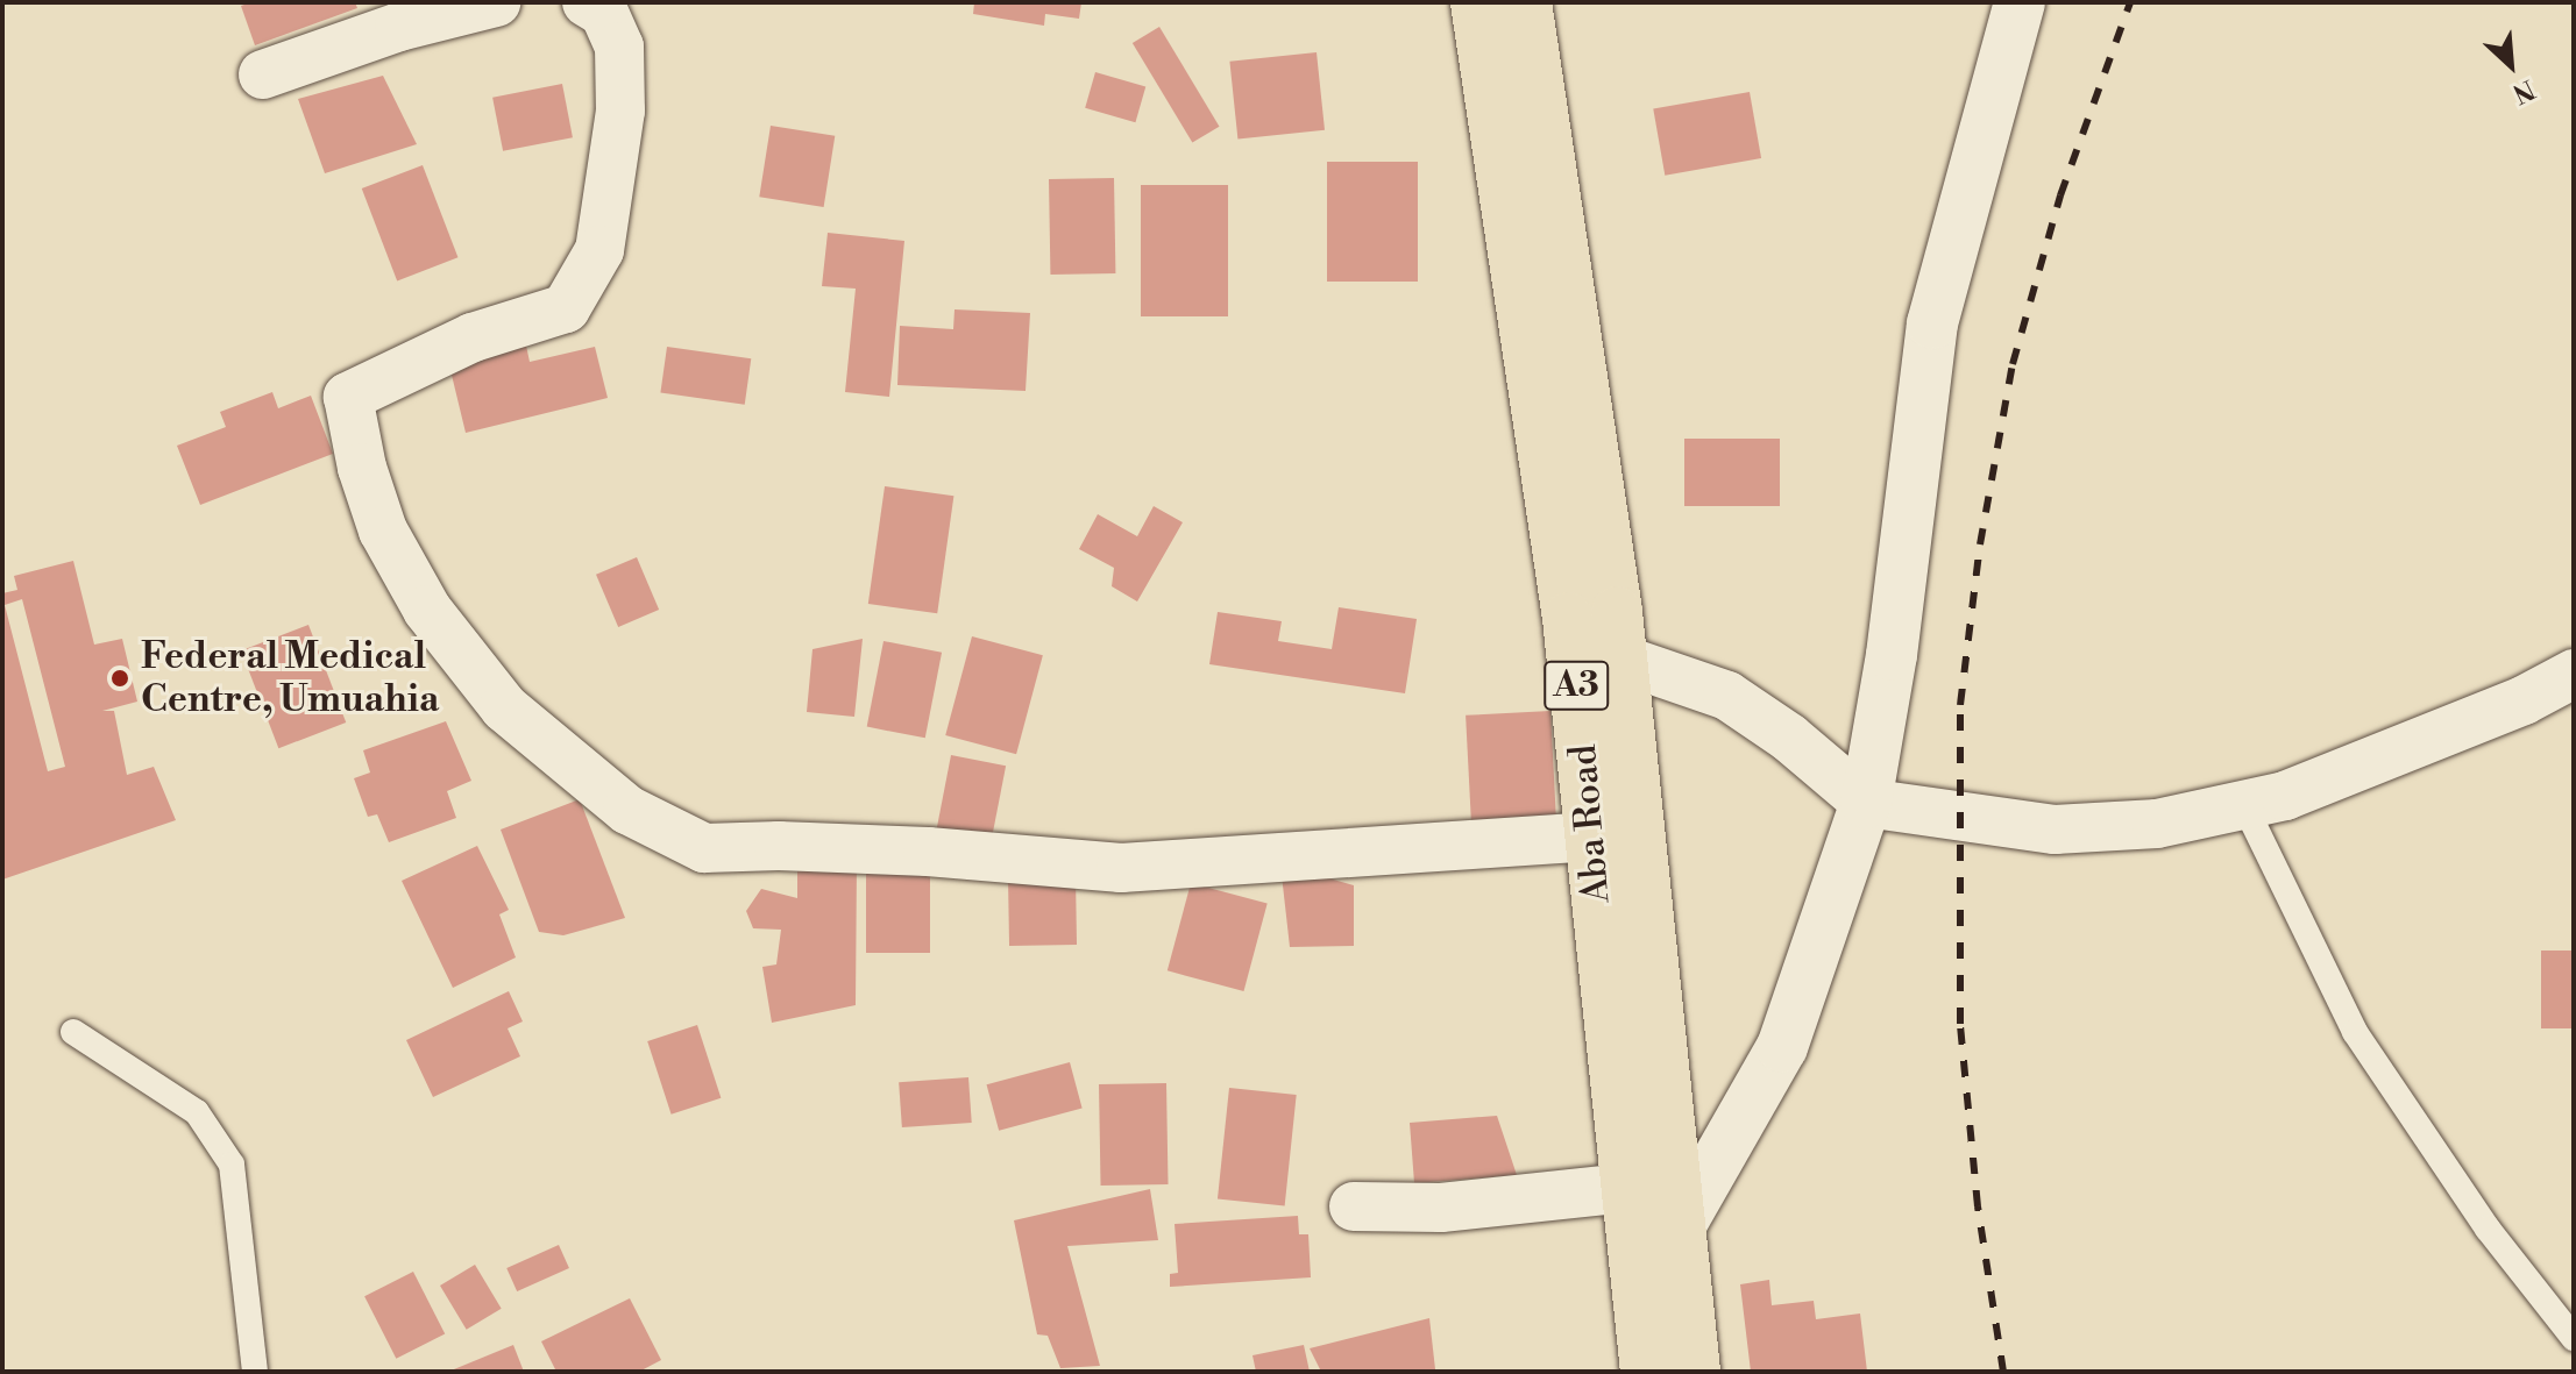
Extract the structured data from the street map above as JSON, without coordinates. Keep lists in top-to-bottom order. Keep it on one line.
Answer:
{"streets":{"main road":["A3","Aba Road"]},"places":["Federal Medical Centre, Umuahia"],"north":"bottom right"}
